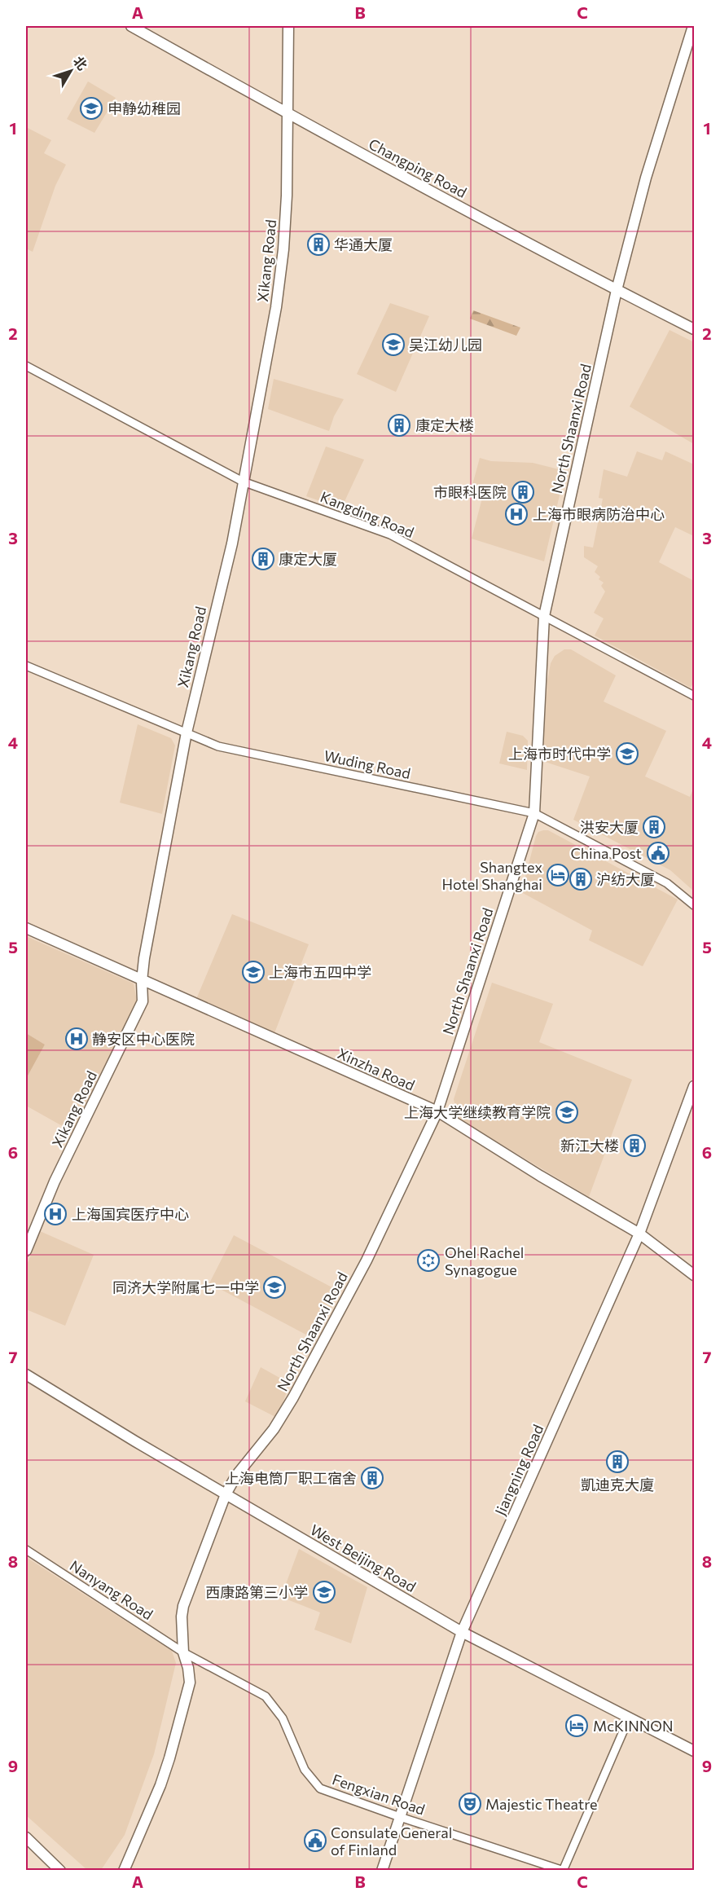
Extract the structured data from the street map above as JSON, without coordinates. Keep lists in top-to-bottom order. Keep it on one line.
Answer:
{"streets":{"main road":["Changping Road","Xikang Road","North Shaanxi Road","Xinzha Road","Jiangning Road","West Beijing Road"],"street":["Kangding Road","Wuding Road","Nanyang Road","Fengxian Road"]},"crossings":[["Changping Road","Xikang Road"],["Changping Road","North Shaanxi Road"],["Xikang Road","Kangding Road"],["Xikang Road","Wuding Road"],["Xikang Road","Xinzha Road"],["North Shaanxi Road","Kangding Road"],["North Shaanxi Road","Wuding Road"],["North Shaanxi Road","Xinzha Road"],["North Shaanxi Road","West Beijing Road"],["North Shaanxi Road","Nanyang Road"],["North Shaanxi Road","Fengxian Road"],["Xinzha Road","Jiangning Road"],["Jiangning Road","West Beijing Road"],["Jiangning Road","Fengxian Road"],["Nanyang Road","Fengxian Road"]],"places":{"school or university":["申静幼稚园","吴江幼儿园","上海市时代中学","上海市五四中学","上海大学继续教育学院","同济大学附属七一中学","西康路第三小学"],"building":["华通大厦","康定大楼","市眼科医院","康定大厦","洪安大厦","沪纺大厦","新江大楼","凱迪克大廈","上海电筒厂职工宿舍"],"hospital":["上海市眼病防治中心","静安区中心医院","上海国宾医疗中心"],"public building":["China Post","Consulate General of Finland"],"hotel":["Shangtex Hotel Shanghai","McKINNON"],"synagogue":["Ohel Rachel Synagogue"],"theatre":["Majestic Theatre"]},"north":"top right","grid":{"columns":["A","B","C"],"rows":["1","2","3","4","5","6","7","8","9"]}}
